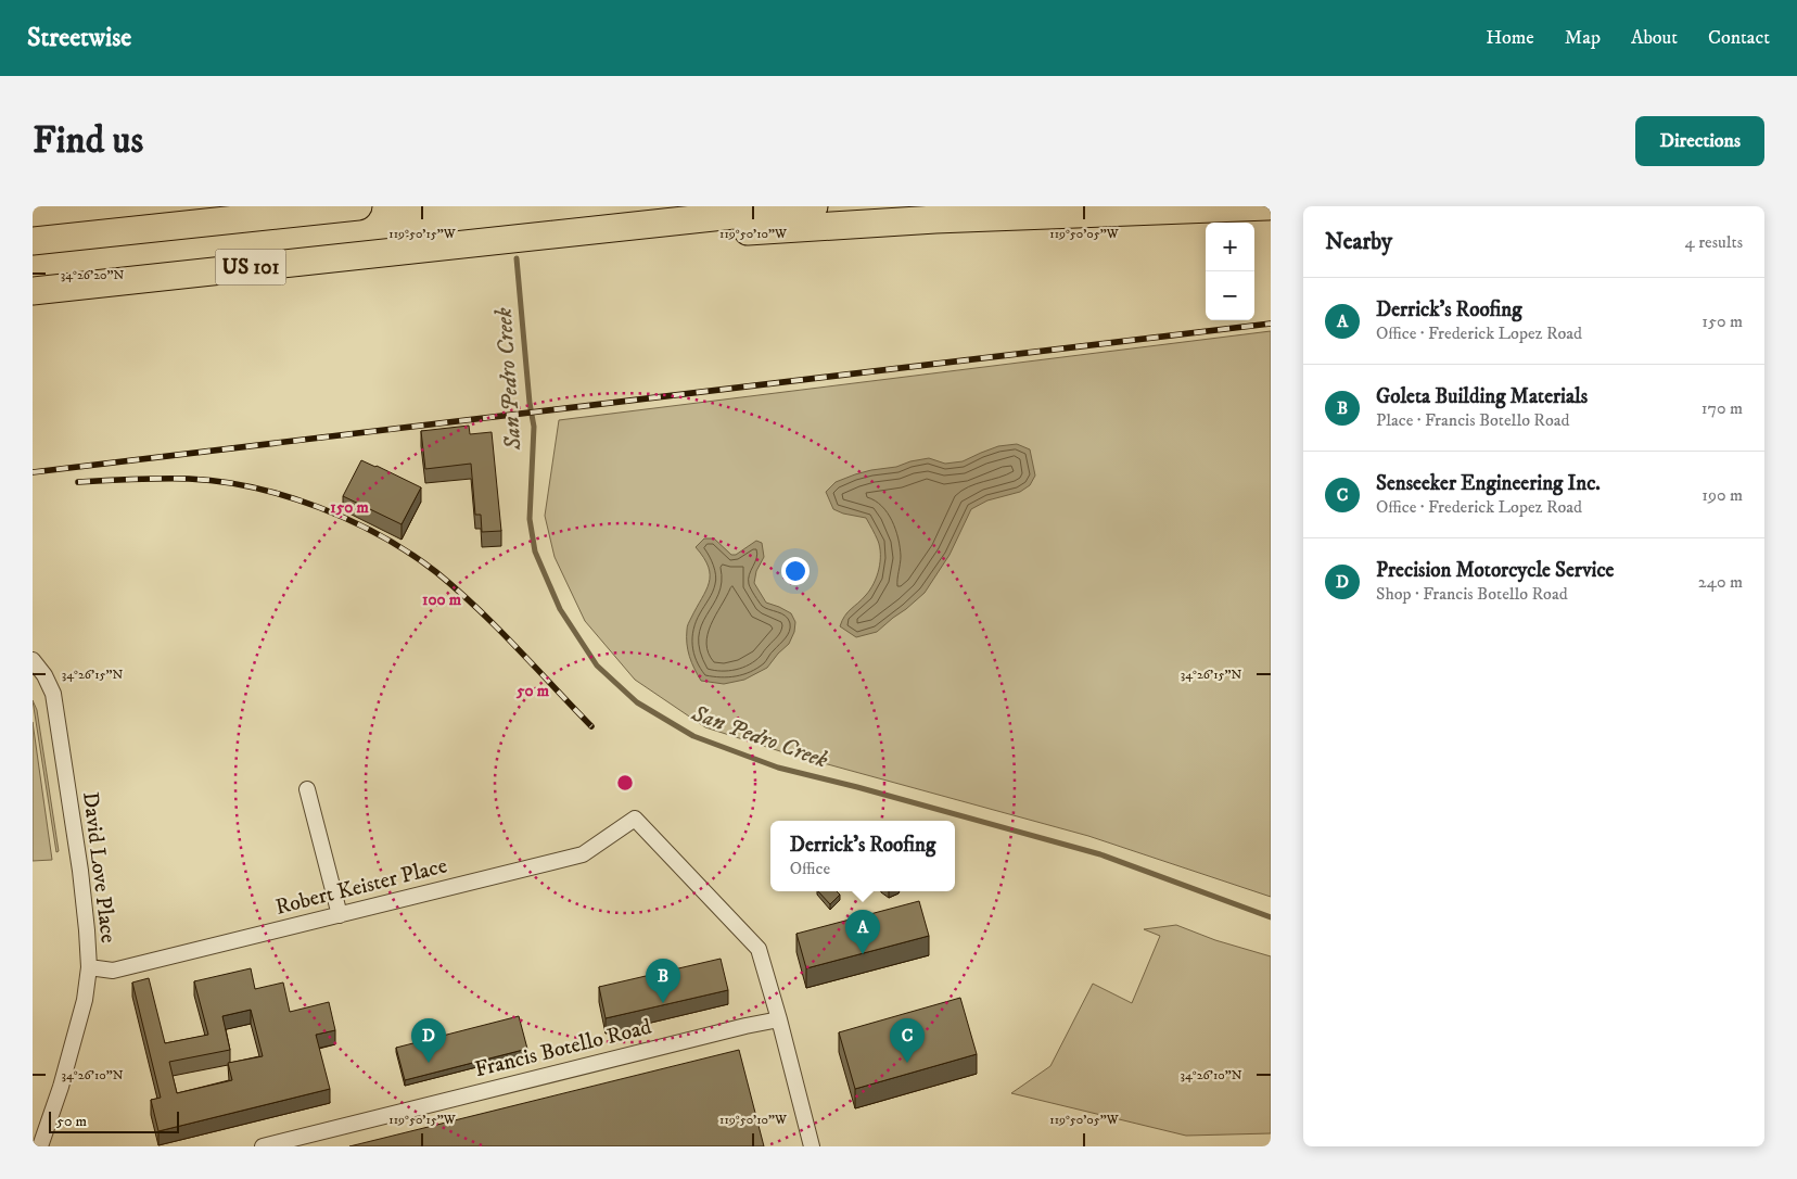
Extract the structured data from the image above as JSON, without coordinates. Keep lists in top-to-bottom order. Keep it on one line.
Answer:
{"streets":{"highway":["US 101"],"street":["David Love Place","Robert Keister Place","Francis Botello Road"]},"crossings":[["David Love Place","Robert Keister Place"],["Robert Keister Place","Francis Botello Road"]],"water":["San Pedro Creek"],"scale_bar":"50 m","page":{"header":"Streetwise","nav":["Home","Map","About","Contact"],"buttons":"Directions","title":"Find us","heading":["Nearby","4 results"],"map_buttons":["+","−"],"list":[{"mark":"A","name":"Derrick's Roofing","note":"Office · Frederick Lopez Road","value":"150 m"},{"mark":"B","name":"Goleta Building Materials","note":"Place · Francis Botello Road","value":"170 m"},{"mark":"C","name":"Senseeker Engineering Inc.","note":"Office · Frederick Lopez Road","value":"190 m"},{"mark":"D","name":"Precision Motorcycle Service","note":"Shop · Francis Botello Road","value":"240 m"}],"popup":["Derrick's Roofing","Office"],"pins":["A","B","C","D"],"scale":"50 m"},"coordinates":["119°50'15\"W","119°50'10\"W","119°50'05\"W","34°26'20\"N","34°26'15\"N","34°26'10\"N"],"rings":["150 m","100 m","50 m"]}
